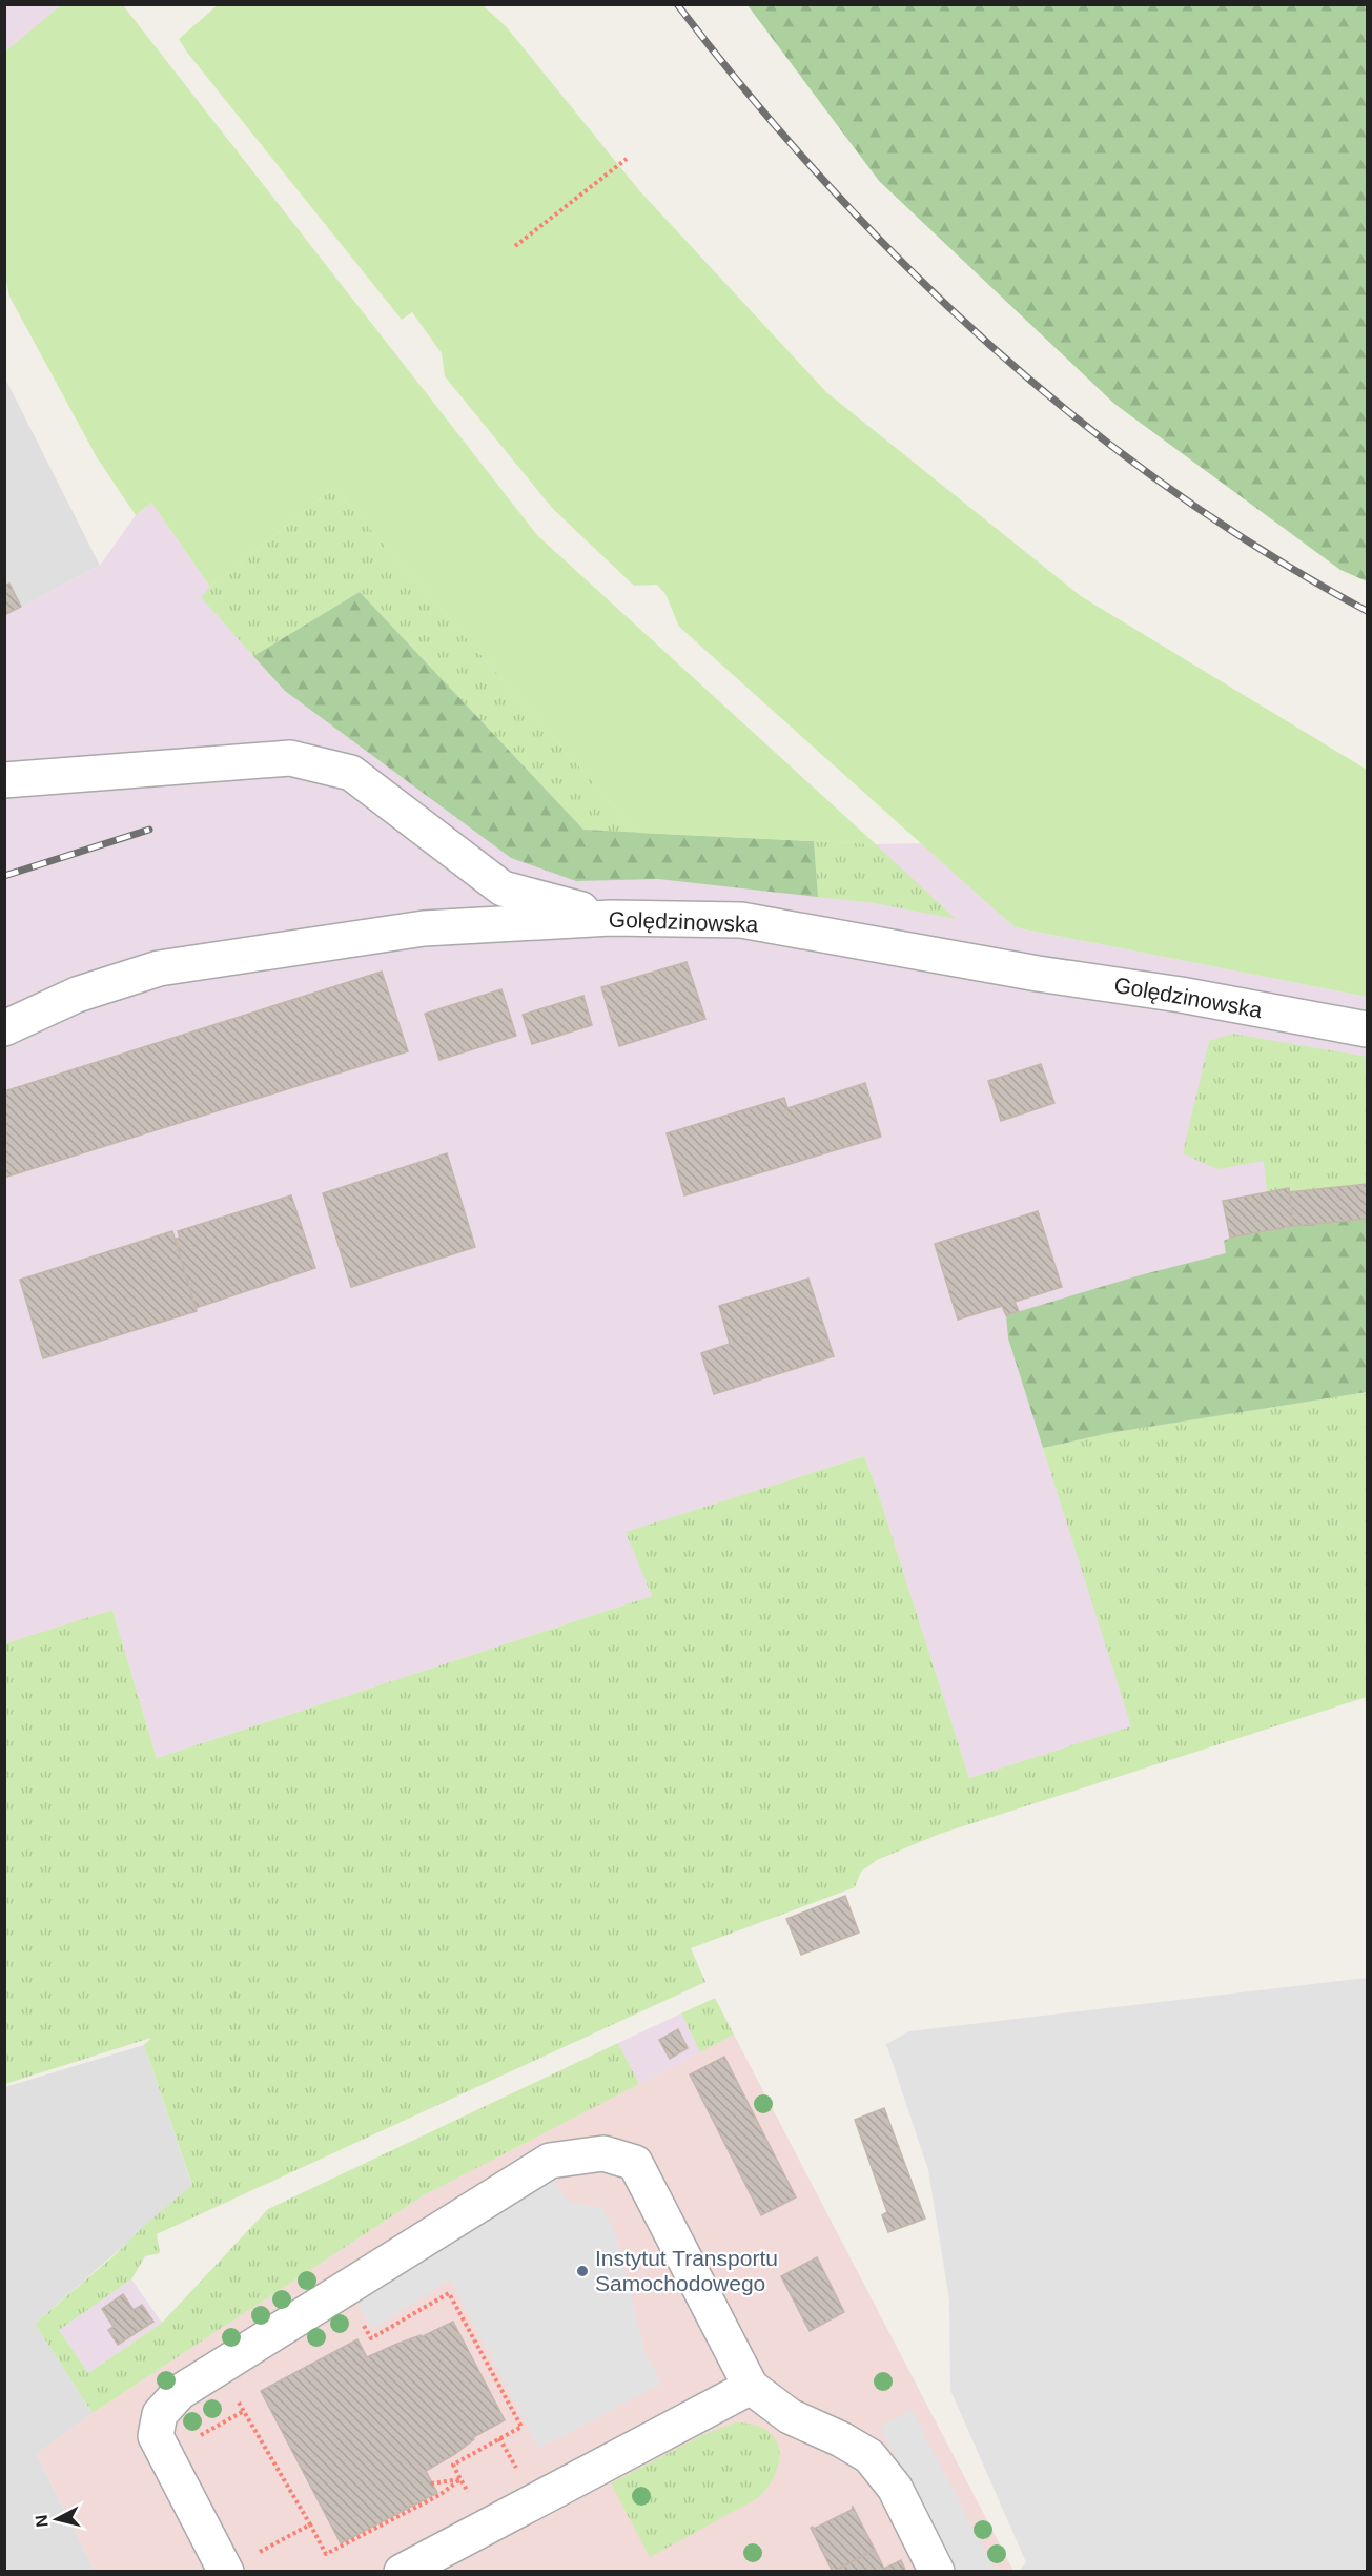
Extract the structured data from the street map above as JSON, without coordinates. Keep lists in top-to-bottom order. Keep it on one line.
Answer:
{"streets":{"lane":["Golędzinowska"]},"places":["Instytut Transportu Samochodowego"],"north":"left"}
